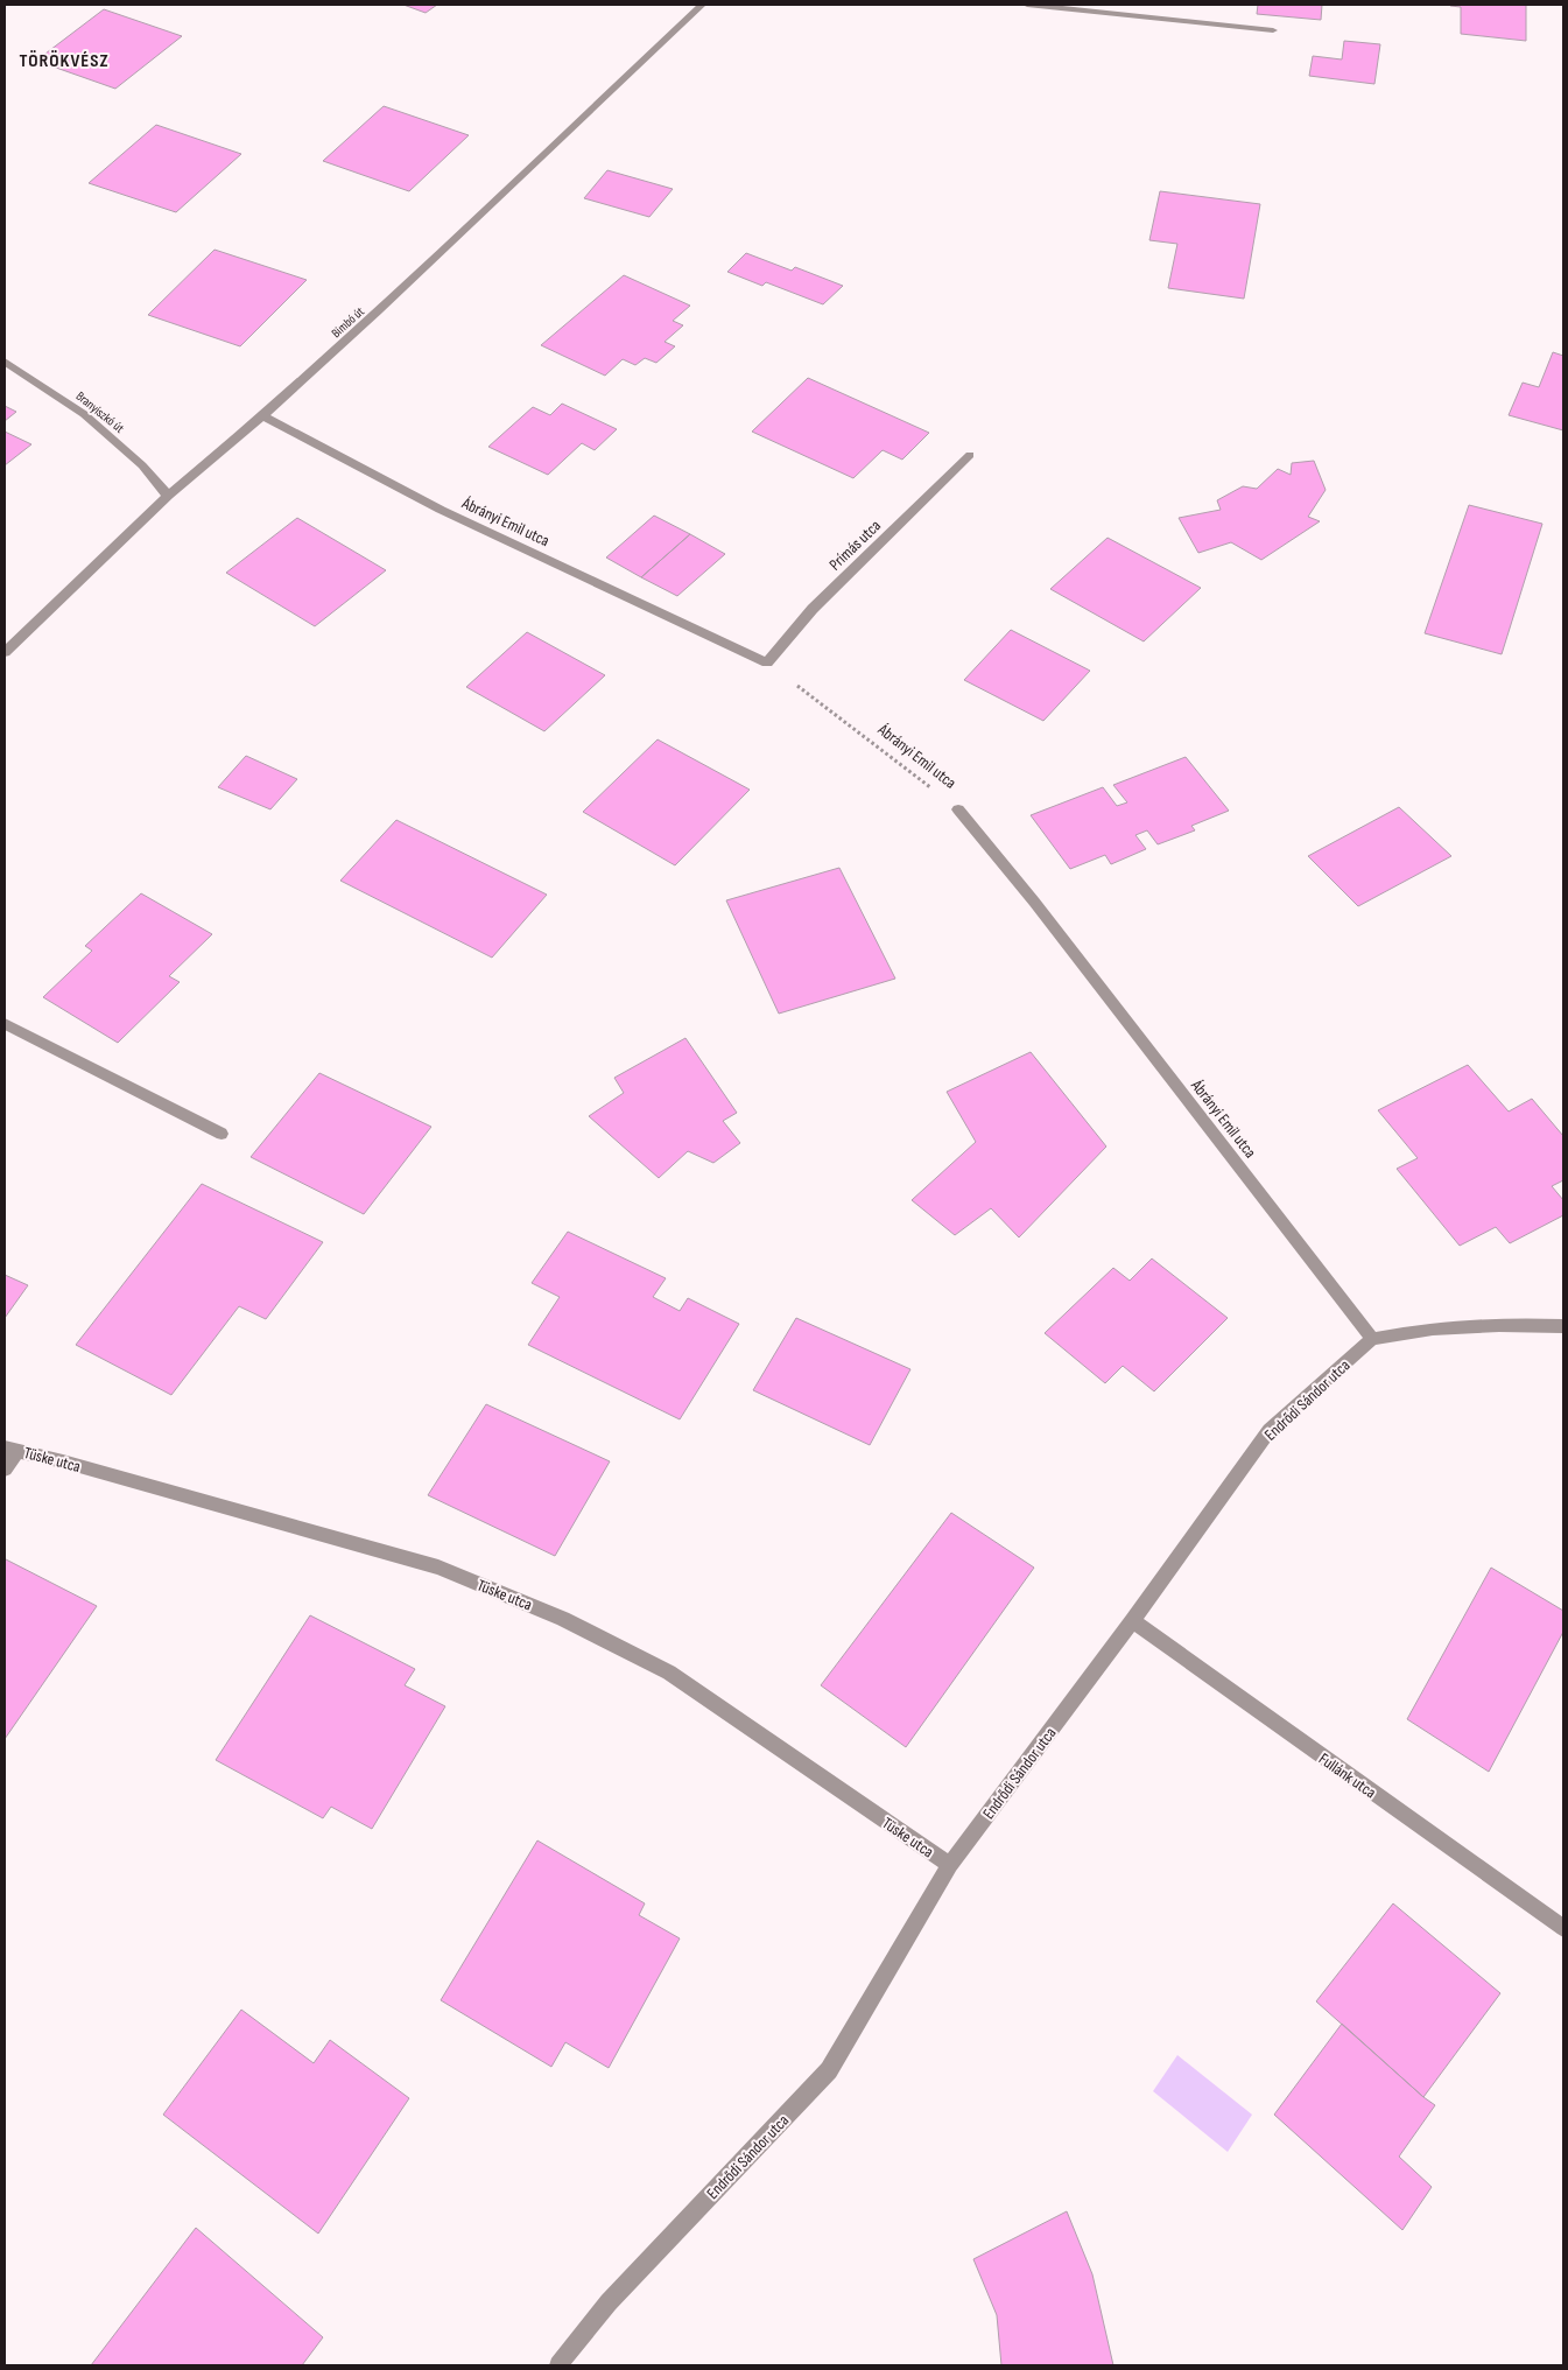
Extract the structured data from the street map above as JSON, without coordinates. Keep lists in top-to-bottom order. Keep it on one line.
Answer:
{"streets":{"street":["Bimbó út","Branyiszkó út","Ábrányi Emil utca","Prímás utca","Endrődi Sándor utca","Tüske utca","Fullánk utca"]},"crossings":[["Bimbó út","Branyiszkó út"],["Bimbó út","Ábrányi Emil utca"],["Ábrányi Emil utca","Prímás utca"],["Ábrányi Emil utca","Endrődi Sándor utca"],["Endrődi Sándor utca","Tüske utca"],["Endrődi Sándor utca","Fullánk utca"]],"districts":["TÖRÖKVÉSZ"]}
